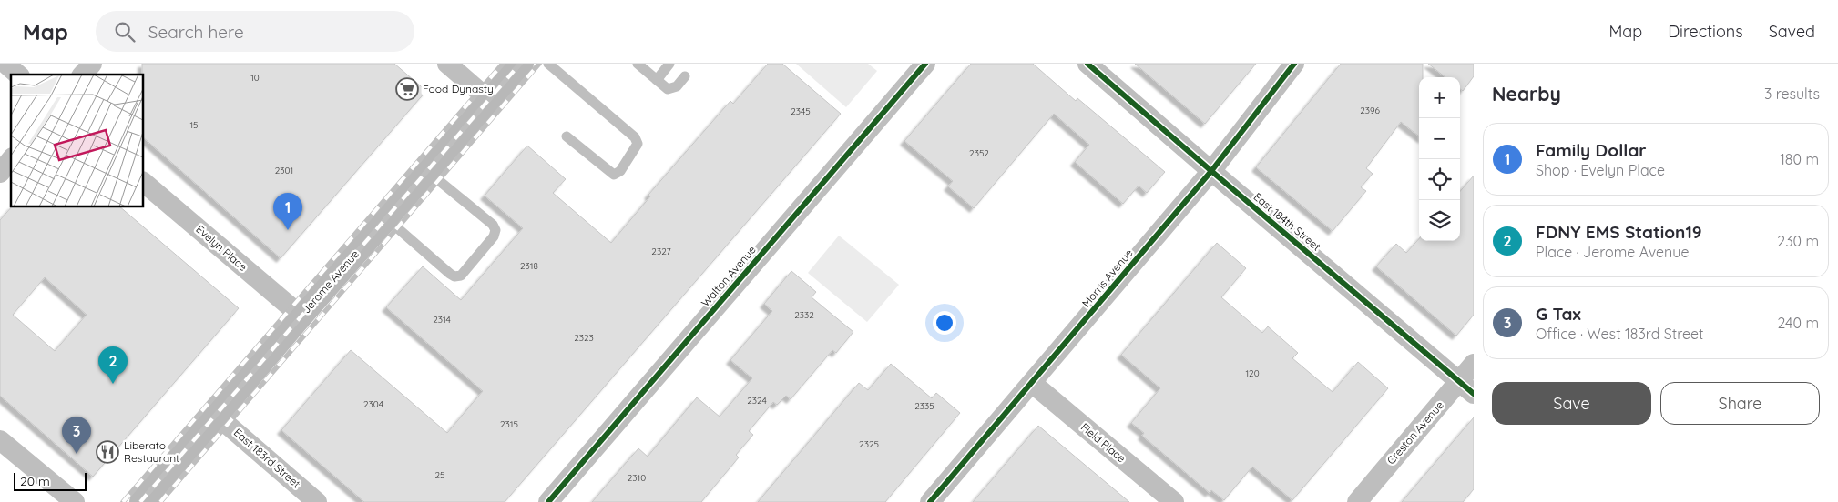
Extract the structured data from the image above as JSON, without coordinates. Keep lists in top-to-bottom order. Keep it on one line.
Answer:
{"streets":{"main road":["Jerome Avenue"],"street":["East 184th Street","Evelyn Place","Walton Avenue","Morris Avenue","Creston Avenue","Field Place","East 183rd Street"]},"crossings":[["East 184th Street","Morris Avenue"],["East 184th Street","Creston Avenue"],["Evelyn Place","Jerome Avenue"],["Morris Avenue","Field Place"],["Jerome Avenue","East 183rd Street"]],"places":{"supermarket":["Food Dynasty"],"restaurant":["Liberato Restaurant"]},"house_numbers":["10","2396","2345","15","2352","2301","2327","2318","2332","2314","2323","120","2324","2304","2335","2315","2325","25","2310"],"scale_bar":"20 m","page":{"header":"Map","search":"Search here","nav":["Map","Directions","Saved"],"heading":["Nearby","3 results"],"map_buttons":["+","−"],"list":[{"mark":"1","name":"Family Dollar","note":"Shop · Evelyn Place","value":"180 m"},{"mark":"2","name":"FDNY EMS Station19","note":"Place · Jerome Avenue","value":"230 m"},{"mark":"3","name":"G Tax","note":"Office · West 183rd Street","value":"240 m"}],"pins":["1","2","3"],"buttons":["Save","Share"],"scale":"20 m"}}
